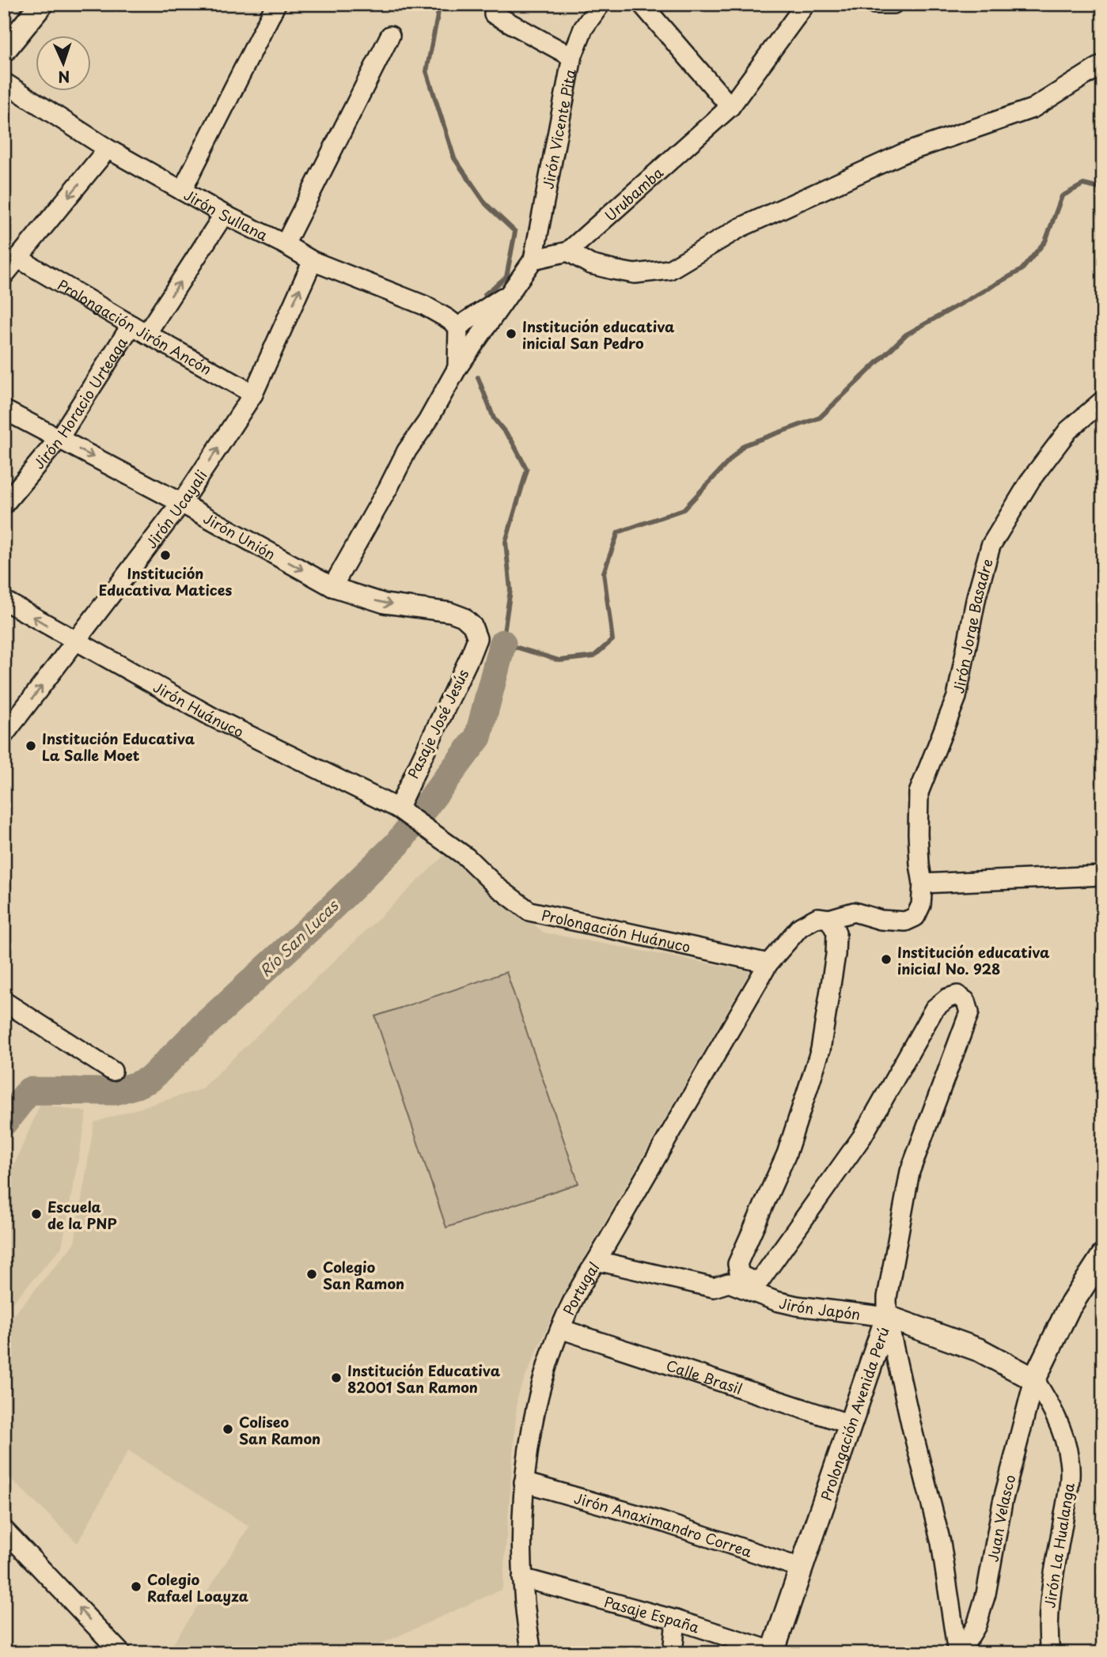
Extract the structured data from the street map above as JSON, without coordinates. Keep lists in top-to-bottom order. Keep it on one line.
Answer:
{"streets":{"street":["Jirón Vicente Pita","Urubamba","Jirón Sullana","Prolongación Jirón Ancón","Jirón Horacio Urteaga","Jirón Ucayali","Jirón Unión","Jirón Jorge Basadre","Jirón Huánuco","Pasaje José Jesús","Prolongación Huánuco","Portugal","Jirón Japón","Calle Brasil","Prolongación Avenida Perú","Juan Velasco","Jirón Anaximandro Correa","Jirón La Hualanga","Pasaje España"]},"crossings":[["Jirón Vicente Pita","Urubamba"],["Jirón Sullana","Jirón Horacio Urteaga"],["Jirón Sullana","Jirón Ucayali"],["Prolongación Jirón Ancón","Jirón Horacio Urteaga"],["Prolongación Jirón Ancón","Jirón Ucayali"],["Jirón Horacio Urteaga","Jirón Unión"],["Jirón Ucayali","Jirón Unión"],["Jirón Ucayali","Jirón Huánuco"],["Jirón Unión","Pasaje José Jesús"],["Jirón Jorge Basadre","Portugal"],["Jirón Huánuco","Pasaje José Jesús"],["Jirón Huánuco","Prolongación Huánuco"],["Pasaje José Jesús","Prolongación Huánuco"],["Prolongación Huánuco","Portugal"],["Portugal","Jirón Japón"],["Portugal","Calle Brasil"],["Portugal","Jirón Anaximandro Correa"],["Portugal","Pasaje España"],["Jirón Japón","Prolongación Avenida Perú"],["Jirón Japón","Juan Velasco"],["Jirón Japón","Jirón La Hualanga"],["Calle Brasil","Prolongación Avenida Perú"],["Prolongación Avenida Perú","Jirón Anaximandro Correa"],["Prolongación Avenida Perú","Pasaje España"],["Juan Velasco","Jirón La Hualanga"]],"one_way":["Jirón Ucayali","Jirón Unión"],"water":["Río San Lucas"],"places":["Institución educativa inicial San Pedro","Institución Educativa Matices","Institución Educativa La Salle Moet","Institución educativa inicial No. 928","Escuela de la PNP","Colegio San Ramon","Institución Educativa 82001 San Ramon","Coliseo San Ramon","Colegio Rafael Loayza"],"north":"bottom"}
